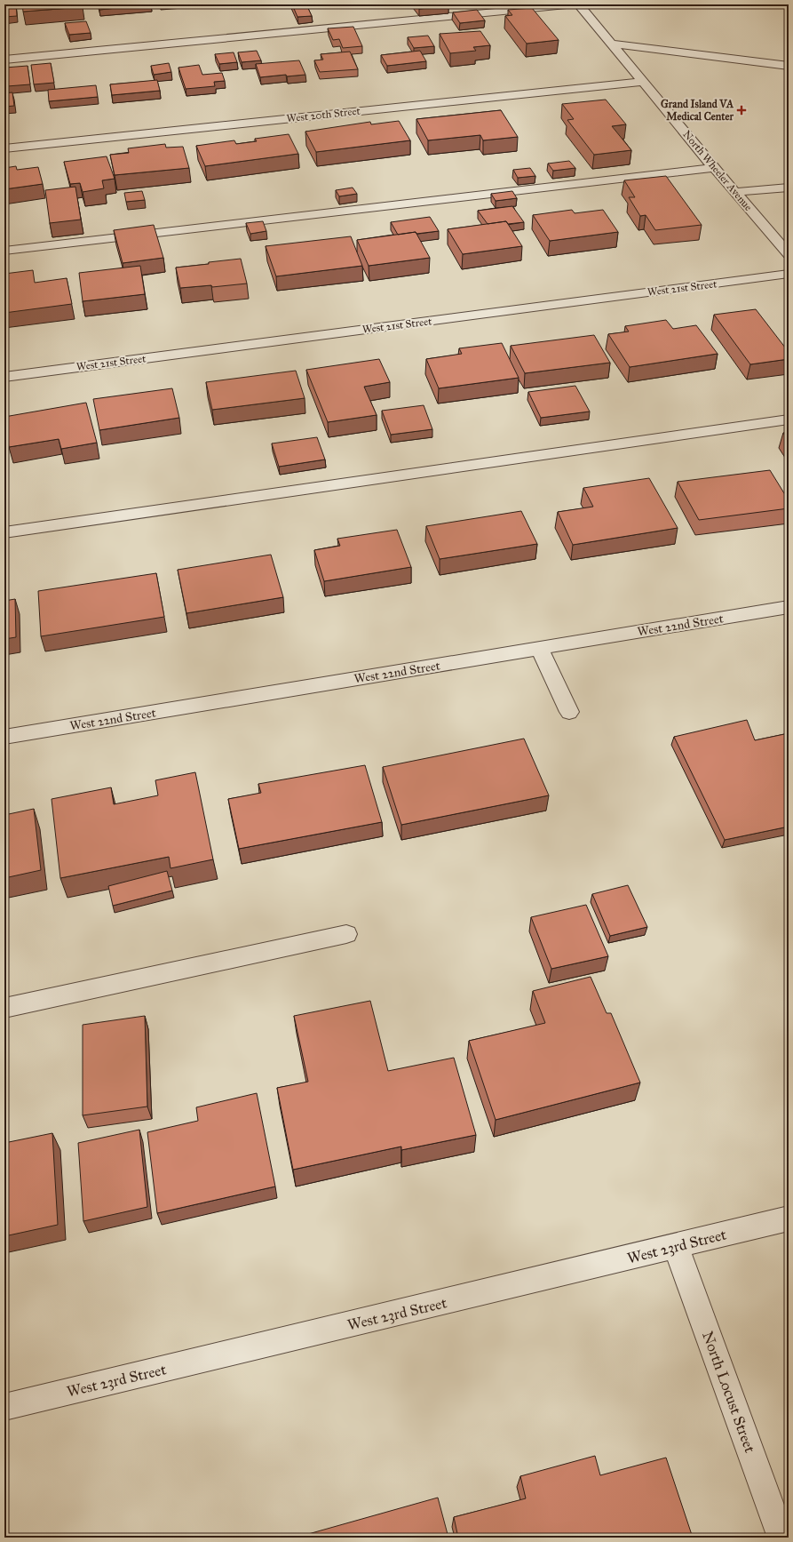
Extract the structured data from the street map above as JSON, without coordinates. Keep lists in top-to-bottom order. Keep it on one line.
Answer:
{"streets":{"street":["West 20th Street","North Wheeler Avenue","West 21st Street","West 22nd Street","West 23rd Street","North Locust Street"]},"crossings":[["West 20th Street","North Wheeler Avenue"],["West 23rd Street","North Locust Street"]],"places":{"health":["Grand Island VA Medical Center"]}}
